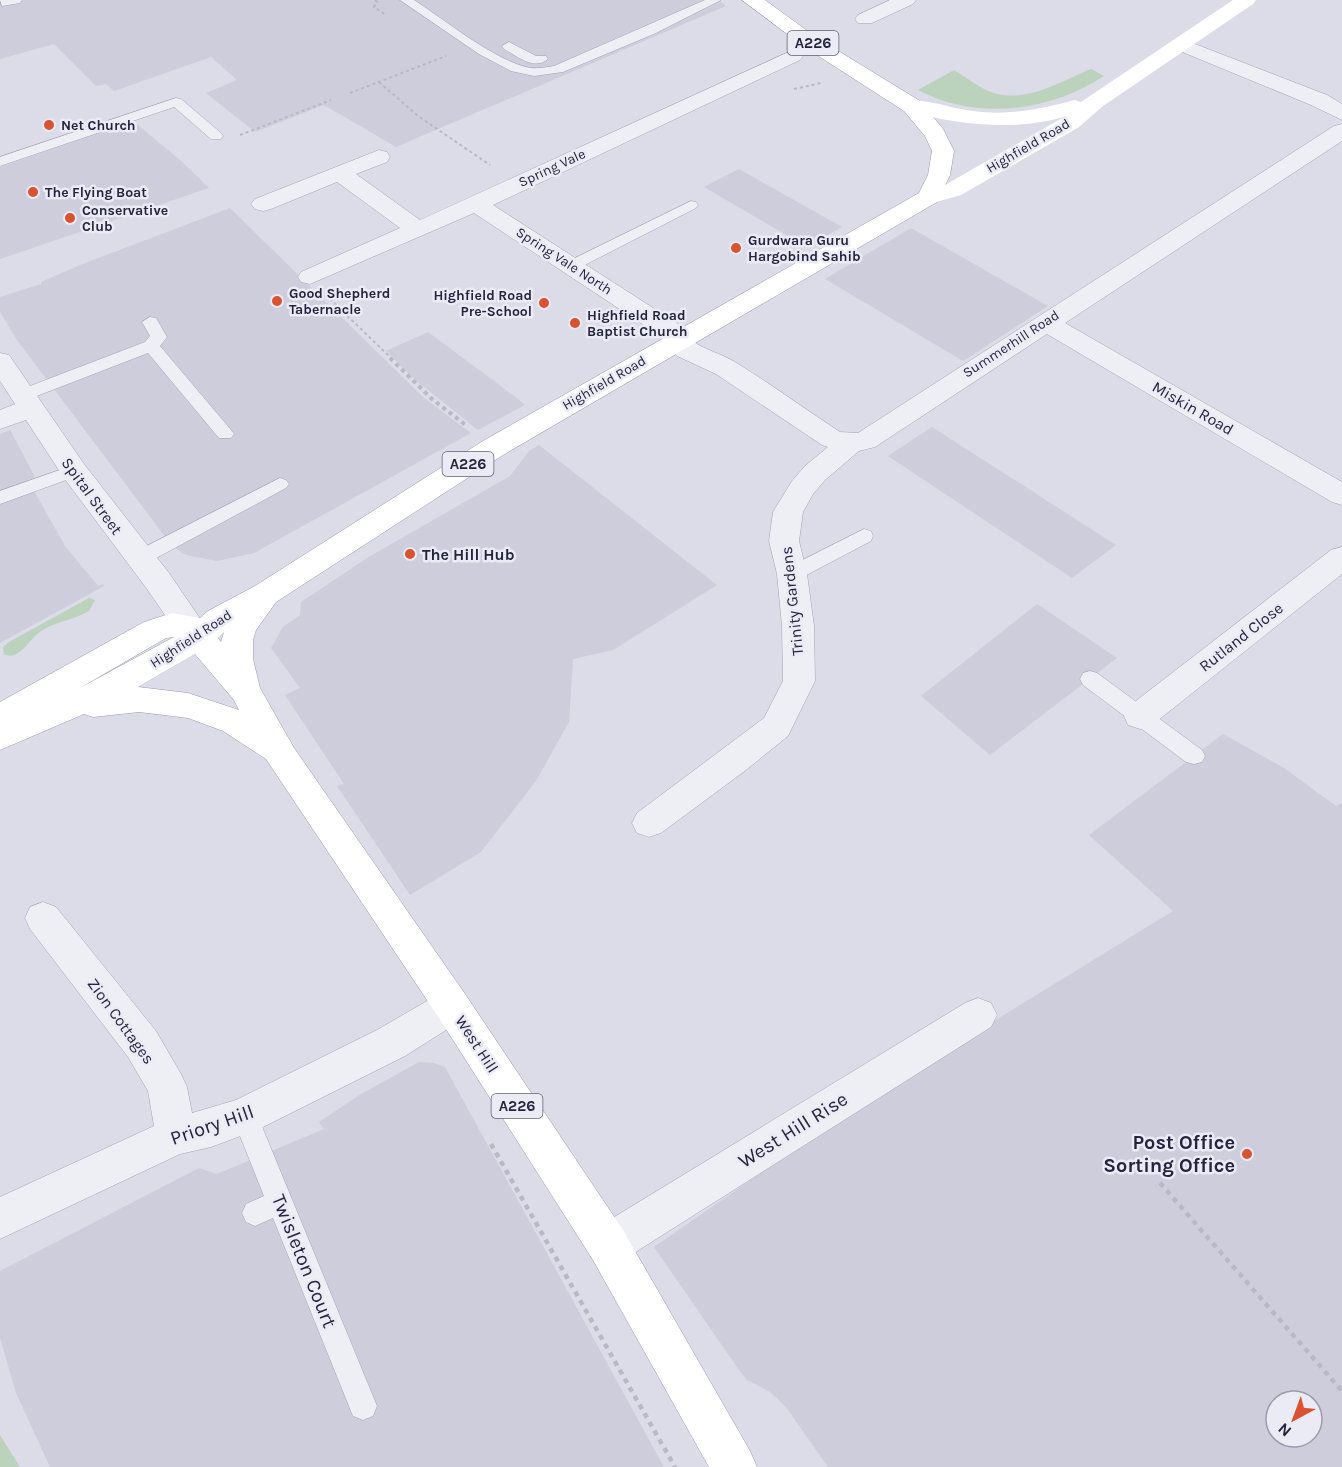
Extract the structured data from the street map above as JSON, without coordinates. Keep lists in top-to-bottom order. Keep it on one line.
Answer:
{"streets":{"main road":["A226","Highfield Road","West Hill"],"street":["Spring Vale","Spring Vale North","Summerhill Road","Miskin Road","Spital Street","Trinity Gardens","Rutland Close","Zion Cottages","Priory Hill","West Hill Rise"],"lane":["Twisleton Court"]},"crossings":[["A226","Highfield Road"],["A226","Spital Street"],["A226","West Hill"],["Highfield Road","Spring Vale North"],["Highfield Road","Spital Street"],["Highfield Road","West Hill"],["Spring Vale","Spring Vale North"],["Summerhill Road","Miskin Road"],["Summerhill Road","Trinity Gardens"],["Zion Cottages","Priory Hill"],["West Hill","Priory Hill"],["West Hill","West Hill Rise"],["Priory Hill","Twisleton Court"]],"places":["Net Church","The Flying Boat","Conservative Club","Gurdwara Guru Hargobind Sahib","Good Shepherd Tabernacle","Highfield Road Pre-School","Highfield Road Baptist Church","The Hill Hub","Post Office Sorting Office"],"north":"bottom left"}
